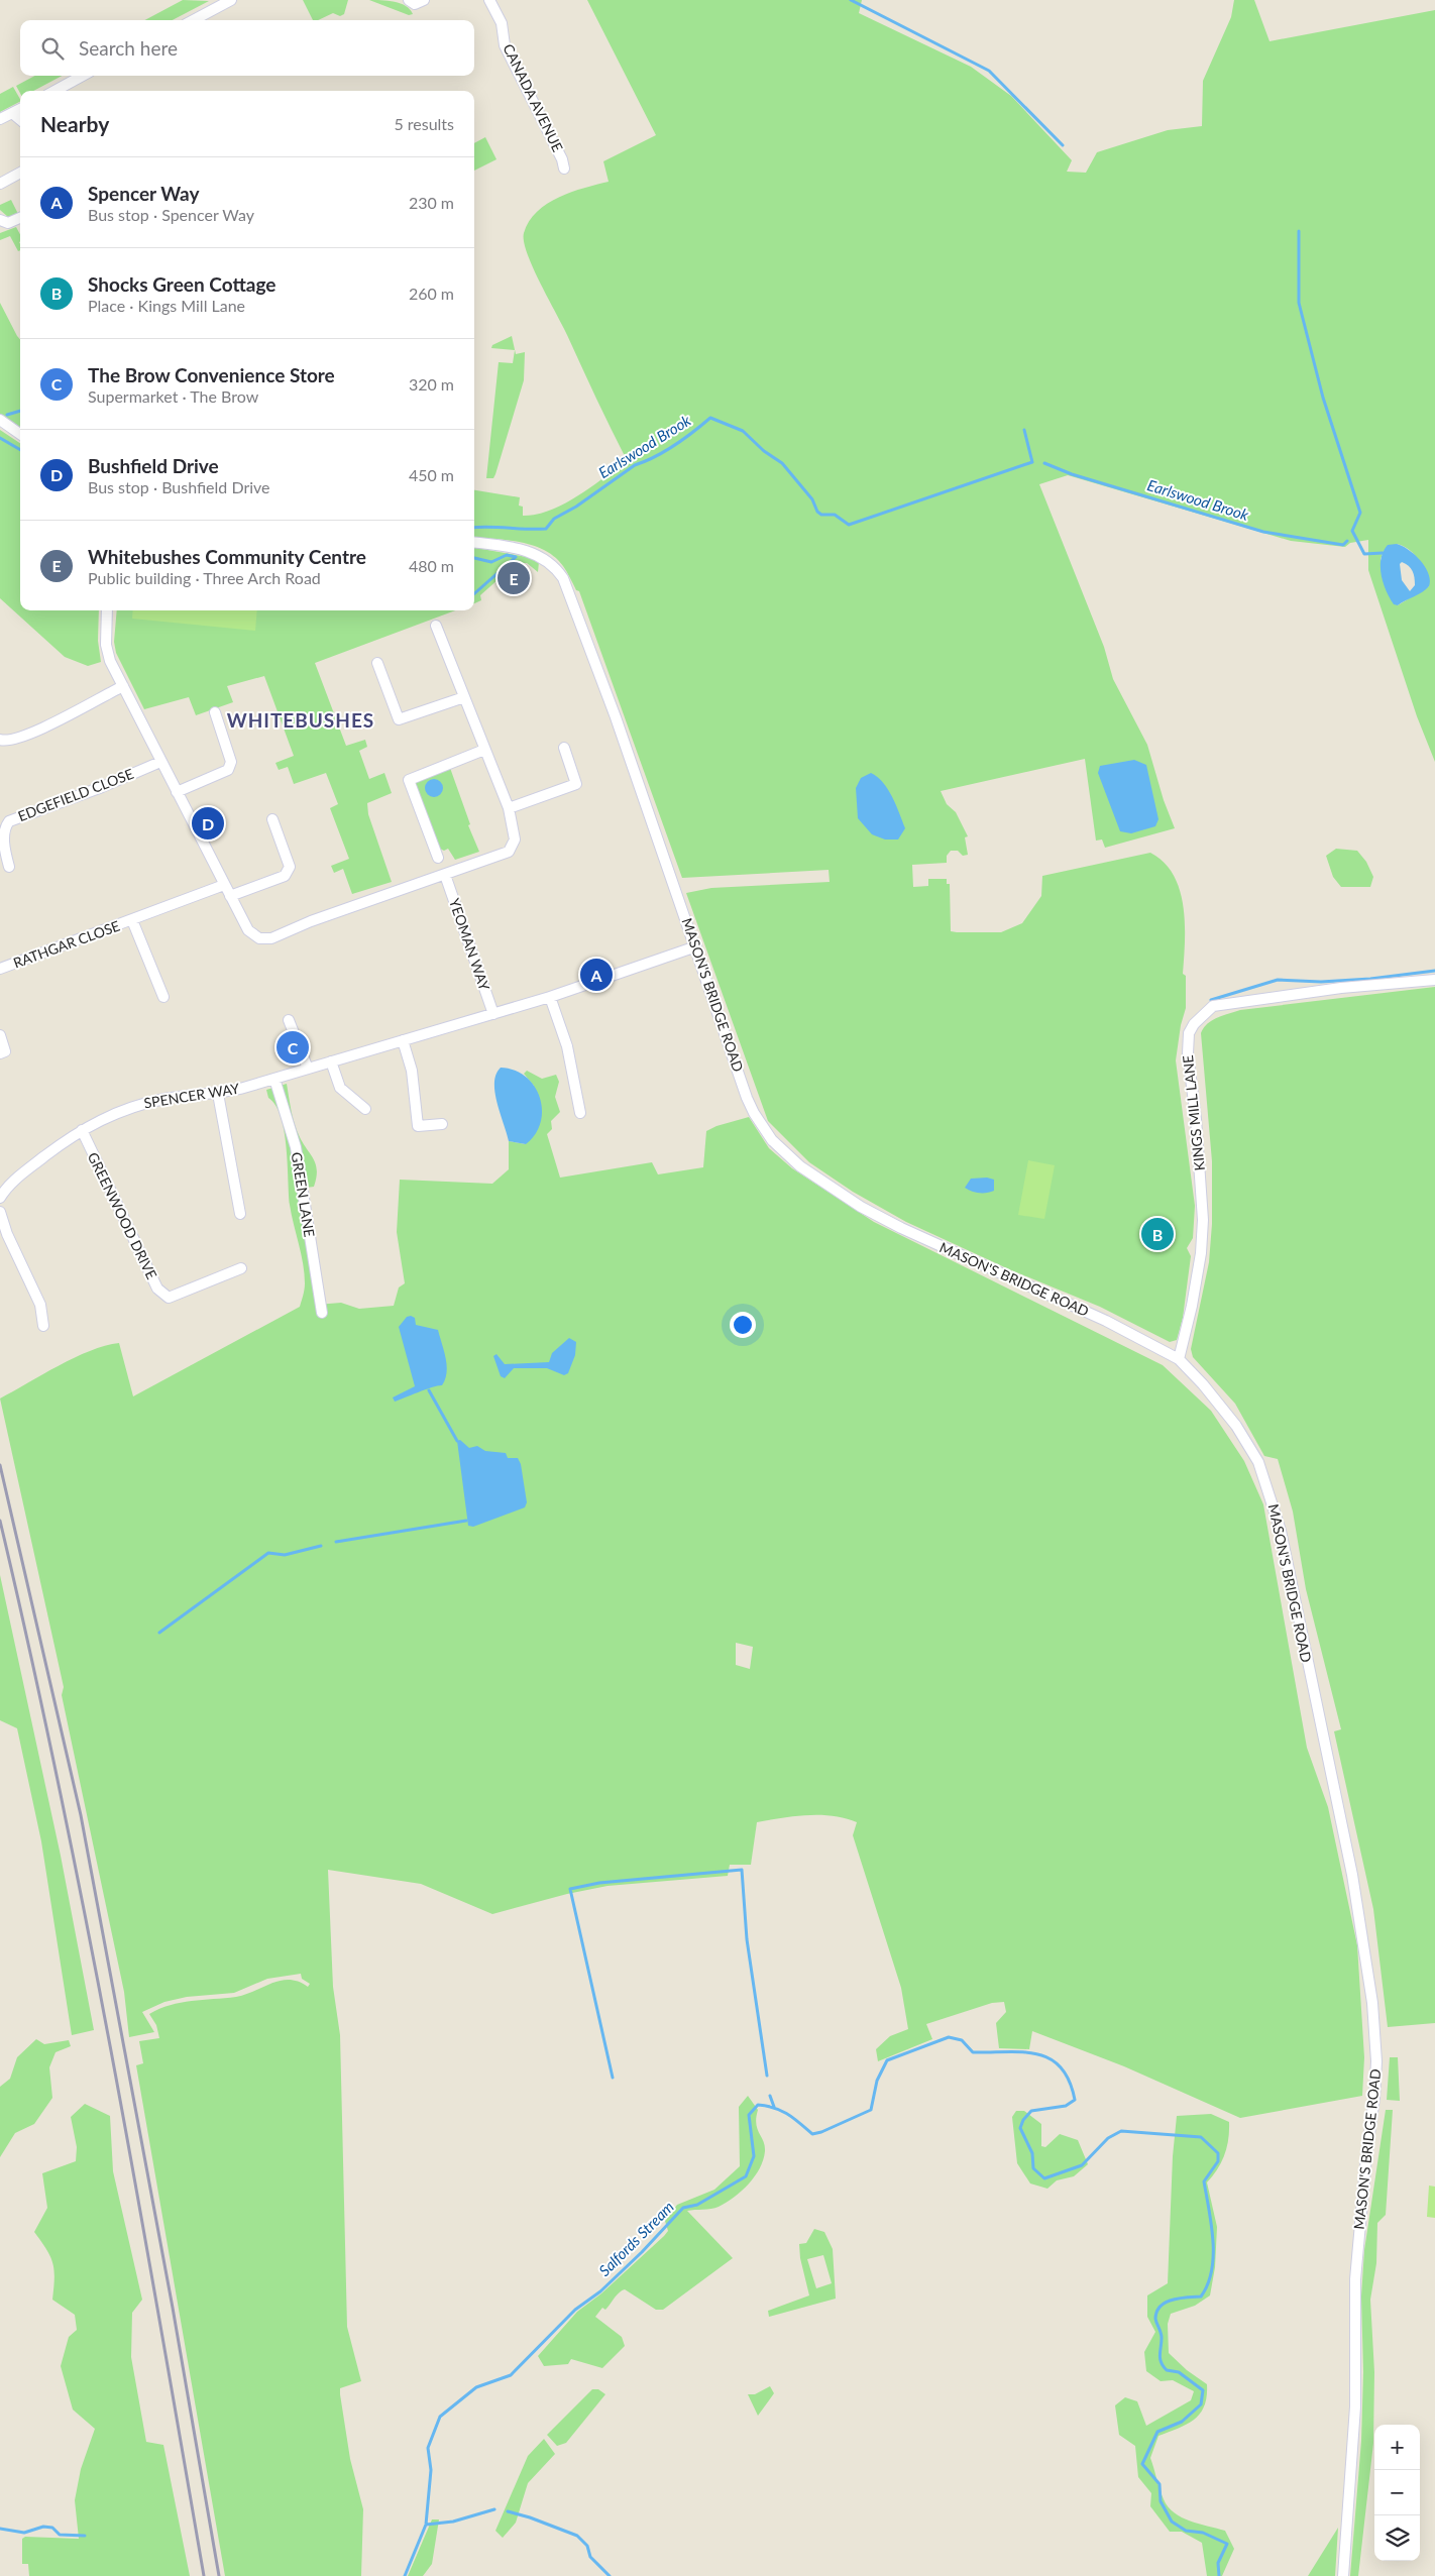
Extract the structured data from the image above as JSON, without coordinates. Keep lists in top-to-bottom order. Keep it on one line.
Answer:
{"streets":{"street":["CANADA AVENUE","EDGEFIELD CLOSE","RATHGAR CLOSE","YEOMAN WAY","MASON'S BRIDGE ROAD","SPENCER WAY","KINGS MILL LANE","GREEN LANE","GREENWOOD DRIVE"]},"crossings":[["YEOMAN WAY","SPENCER WAY"],["MASON'S BRIDGE ROAD","SPENCER WAY"],["MASON'S BRIDGE ROAD","KINGS MILL LANE"],["SPENCER WAY","GREEN LANE"],["SPENCER WAY","GREENWOOD DRIVE"]],"districts":["WHITEBUSHES"],"water":["Earlswood Brook","Salfords Stream"],"page":{"search":"Search here","heading":["Nearby","5 results"],"list":[{"mark":"A","name":"Spencer Way","note":"Bus stop · Spencer Way","value":"230 m"},{"mark":"B","name":"Shocks Green Cottage","note":"Place · Kings Mill Lane","value":"260 m"},{"mark":"C","name":"The Brow Convenience Store","note":"Supermarket · The Brow","value":"320 m"},{"mark":"D","name":"Bushfield Drive","note":"Bus stop · Bushfield Drive","value":"450 m"},{"mark":"E","name":"Whitebushes Community Centre","note":"Public building · Three Arch Road","value":"480 m"}],"pins":["E","D","A","C","B"],"map_buttons":["+","−"]}}
